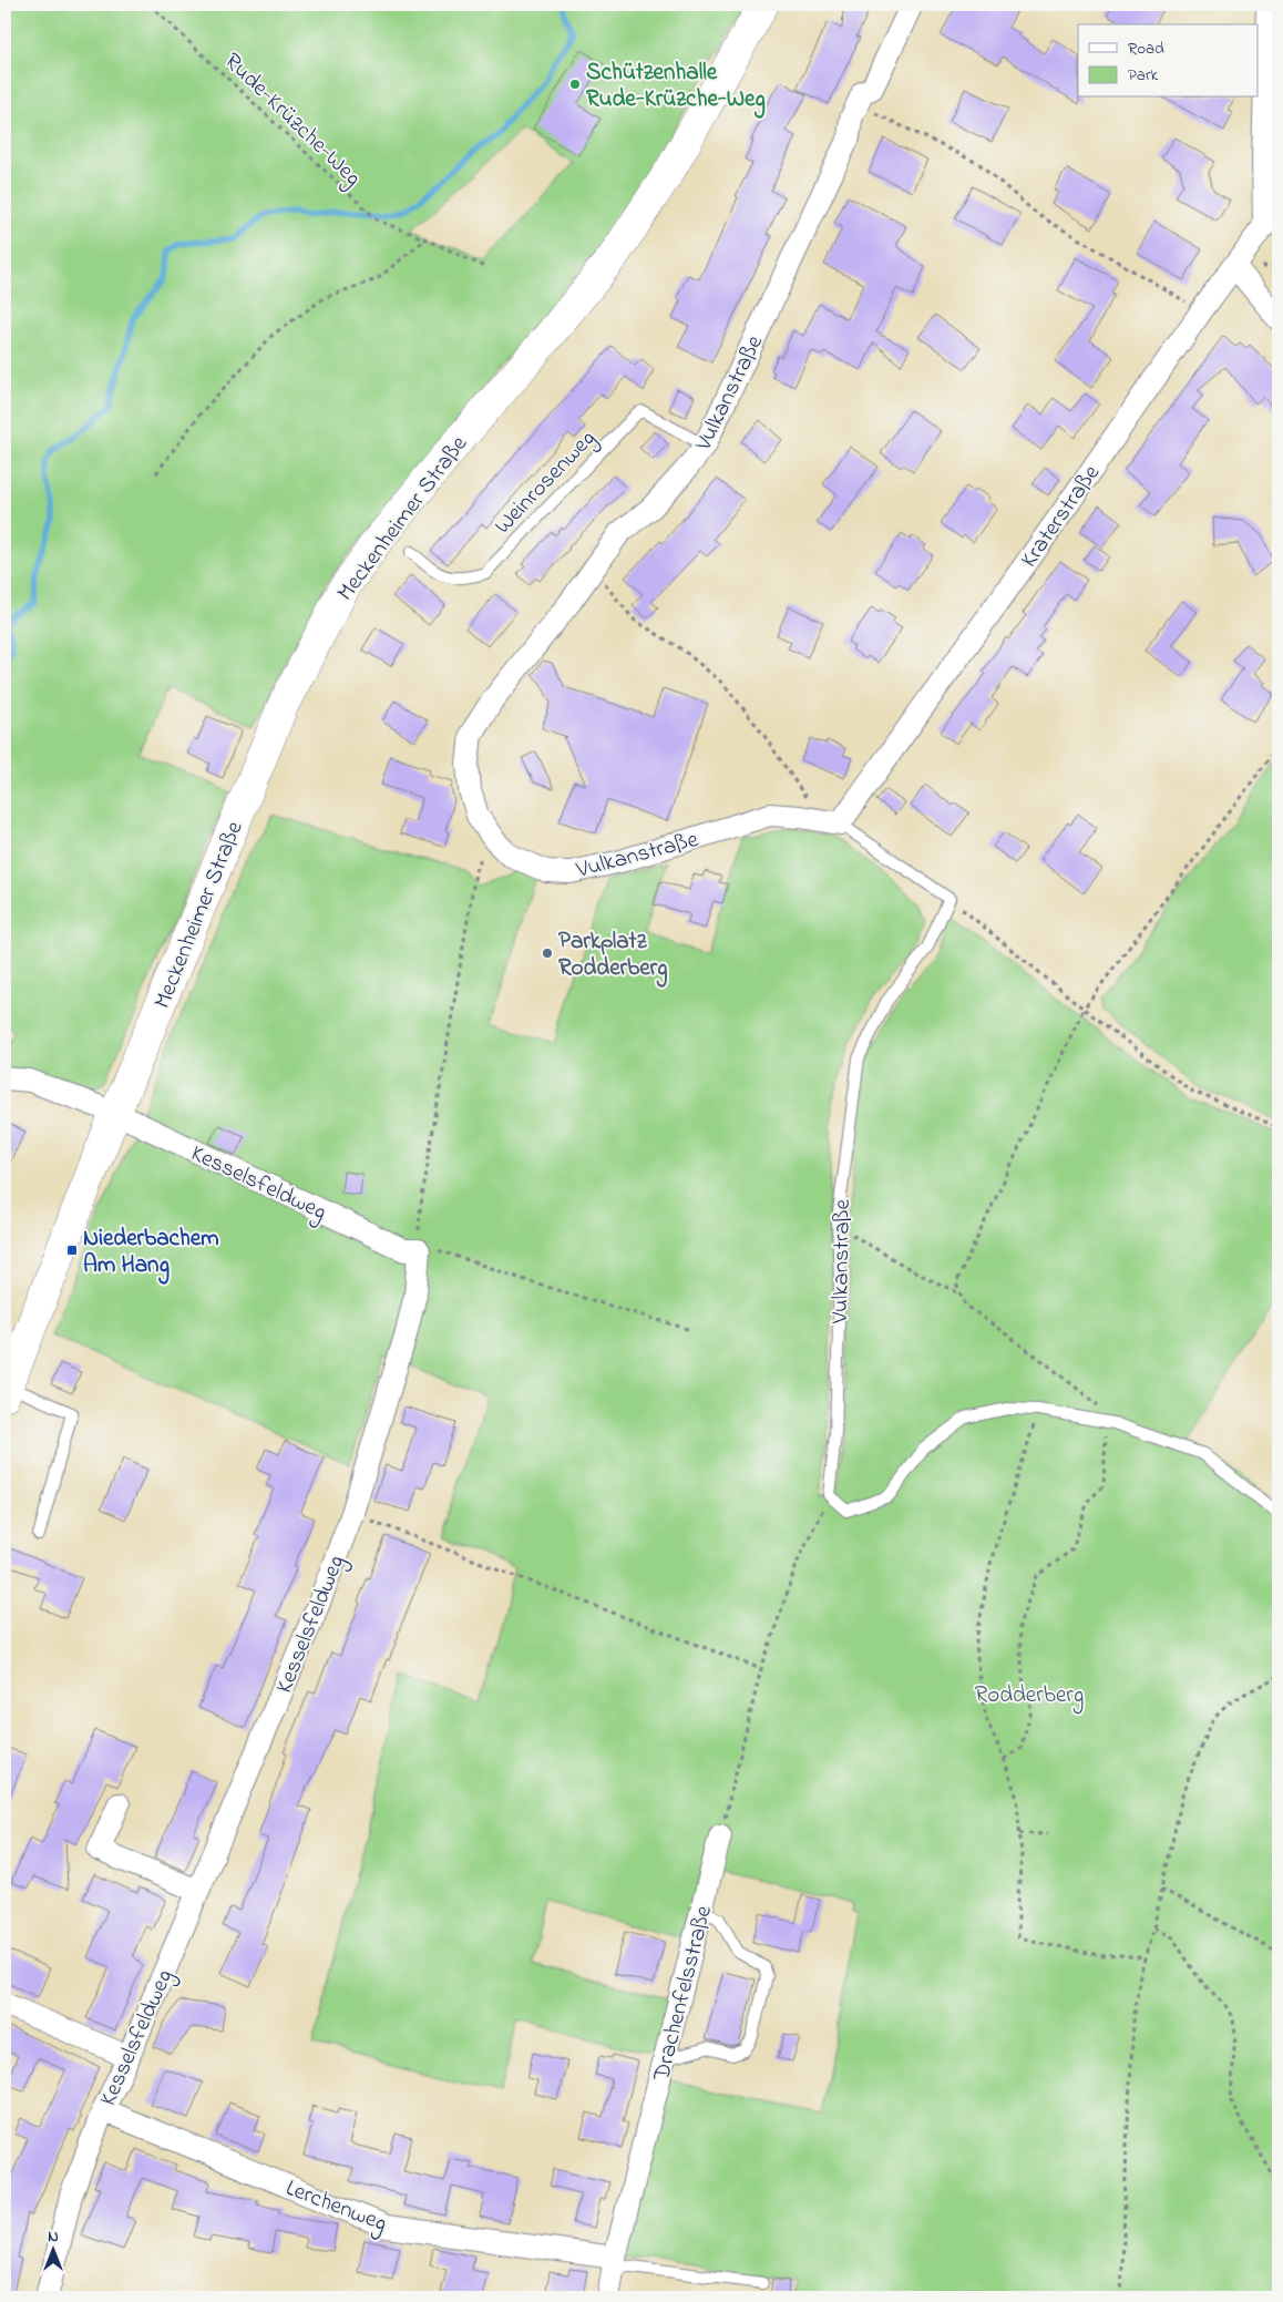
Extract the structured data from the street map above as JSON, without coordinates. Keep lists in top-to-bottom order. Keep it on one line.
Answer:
{"streets":{"main road":["Meckenheimer Straße"],"street":["Vulkanstraße","Kraterstraße","Kesselsfeldweg","Drachenfelsstraße","Lerchenweg"],"lane":["Weinrosenweg"],"path":["Rude-Krüzche-Weg"]},"crossings":[["Vulkanstraße","Weinrosenweg"],["Vulkanstraße","Kraterstraße"],["Meckenheimer Straße","Kesselsfeldweg"],["Kesselsfeldweg","Lerchenweg"],["Drachenfelsstraße","Lerchenweg"]],"parks":["Rodderberg"],"places":{"other":["Schützenhalle Rude-Krüzche-Weg","Parkplatz Rodderberg"],"transit":["Niederbachem Am Hang"]},"legend":["Road","Park"],"north":"top"}
